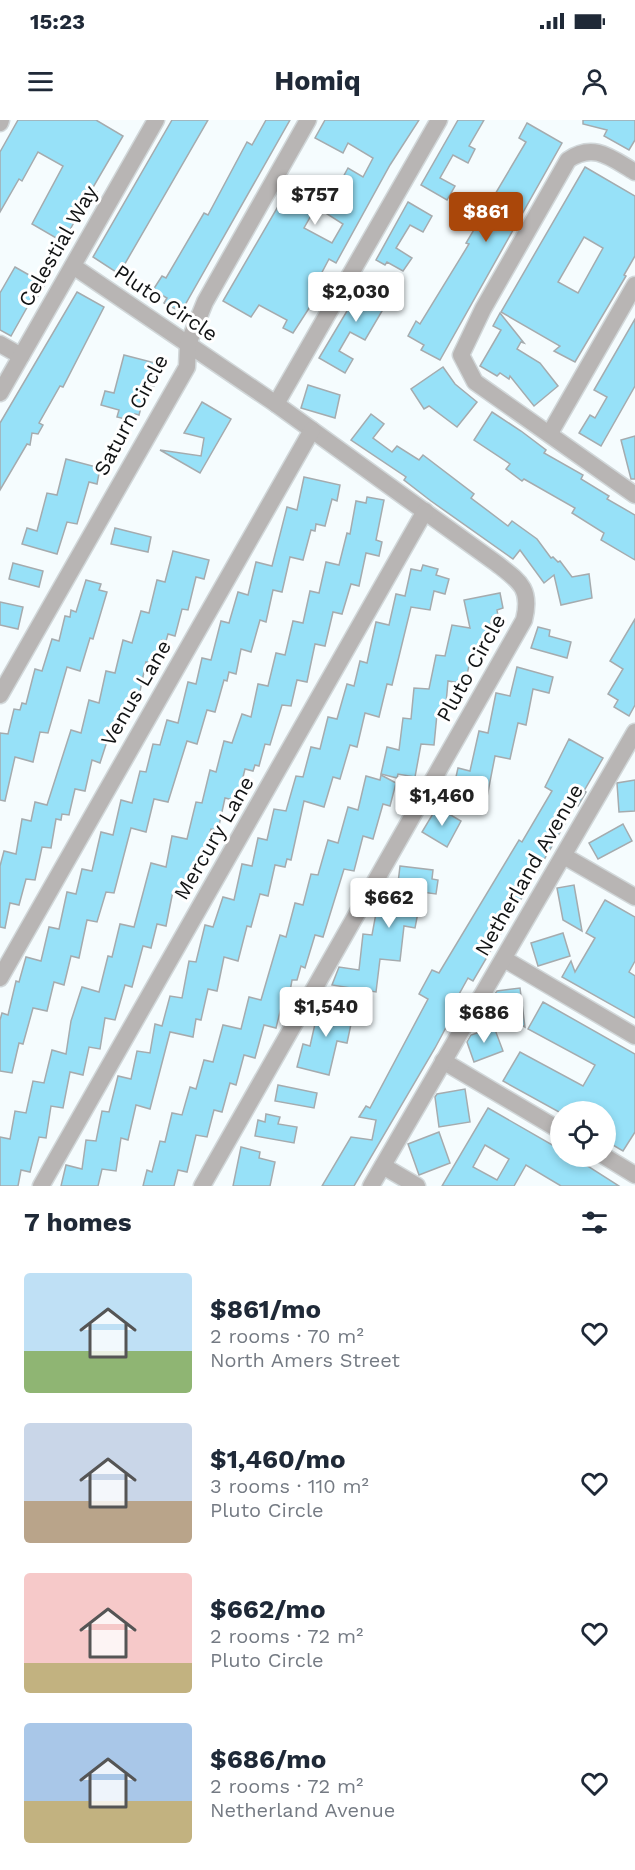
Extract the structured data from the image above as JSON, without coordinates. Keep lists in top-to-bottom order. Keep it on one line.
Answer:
{"streets":{"street":["Celestial Way","Pluto Circle","Saturn Circle","Venus Lane","Mercury Lane","Netherland Avenue"]},"crossings":[["Celestial Way","Pluto Circle"],["Pluto Circle","Saturn Circle"],["Pluto Circle","Venus Lane"],["Pluto Circle","Mercury Lane"]],"page":{"status":"15:23","header":"Homiq","price":["$757","$861","$2,030","$1,460","$662","$1,540","$686"],"heading":"7 homes","list":[{"name":"$861/mo","note":"2 rooms · 70 m² · North Amers Street"},{"name":"$1,460/mo","note":"3 rooms · 110 m² · Pluto Circle"},{"name":"$662/mo","note":"2 rooms · 72 m² · Pluto Circle"},{"name":"$686/mo","note":"2 rooms · 72 m² · Netherland Avenue"}]}}
